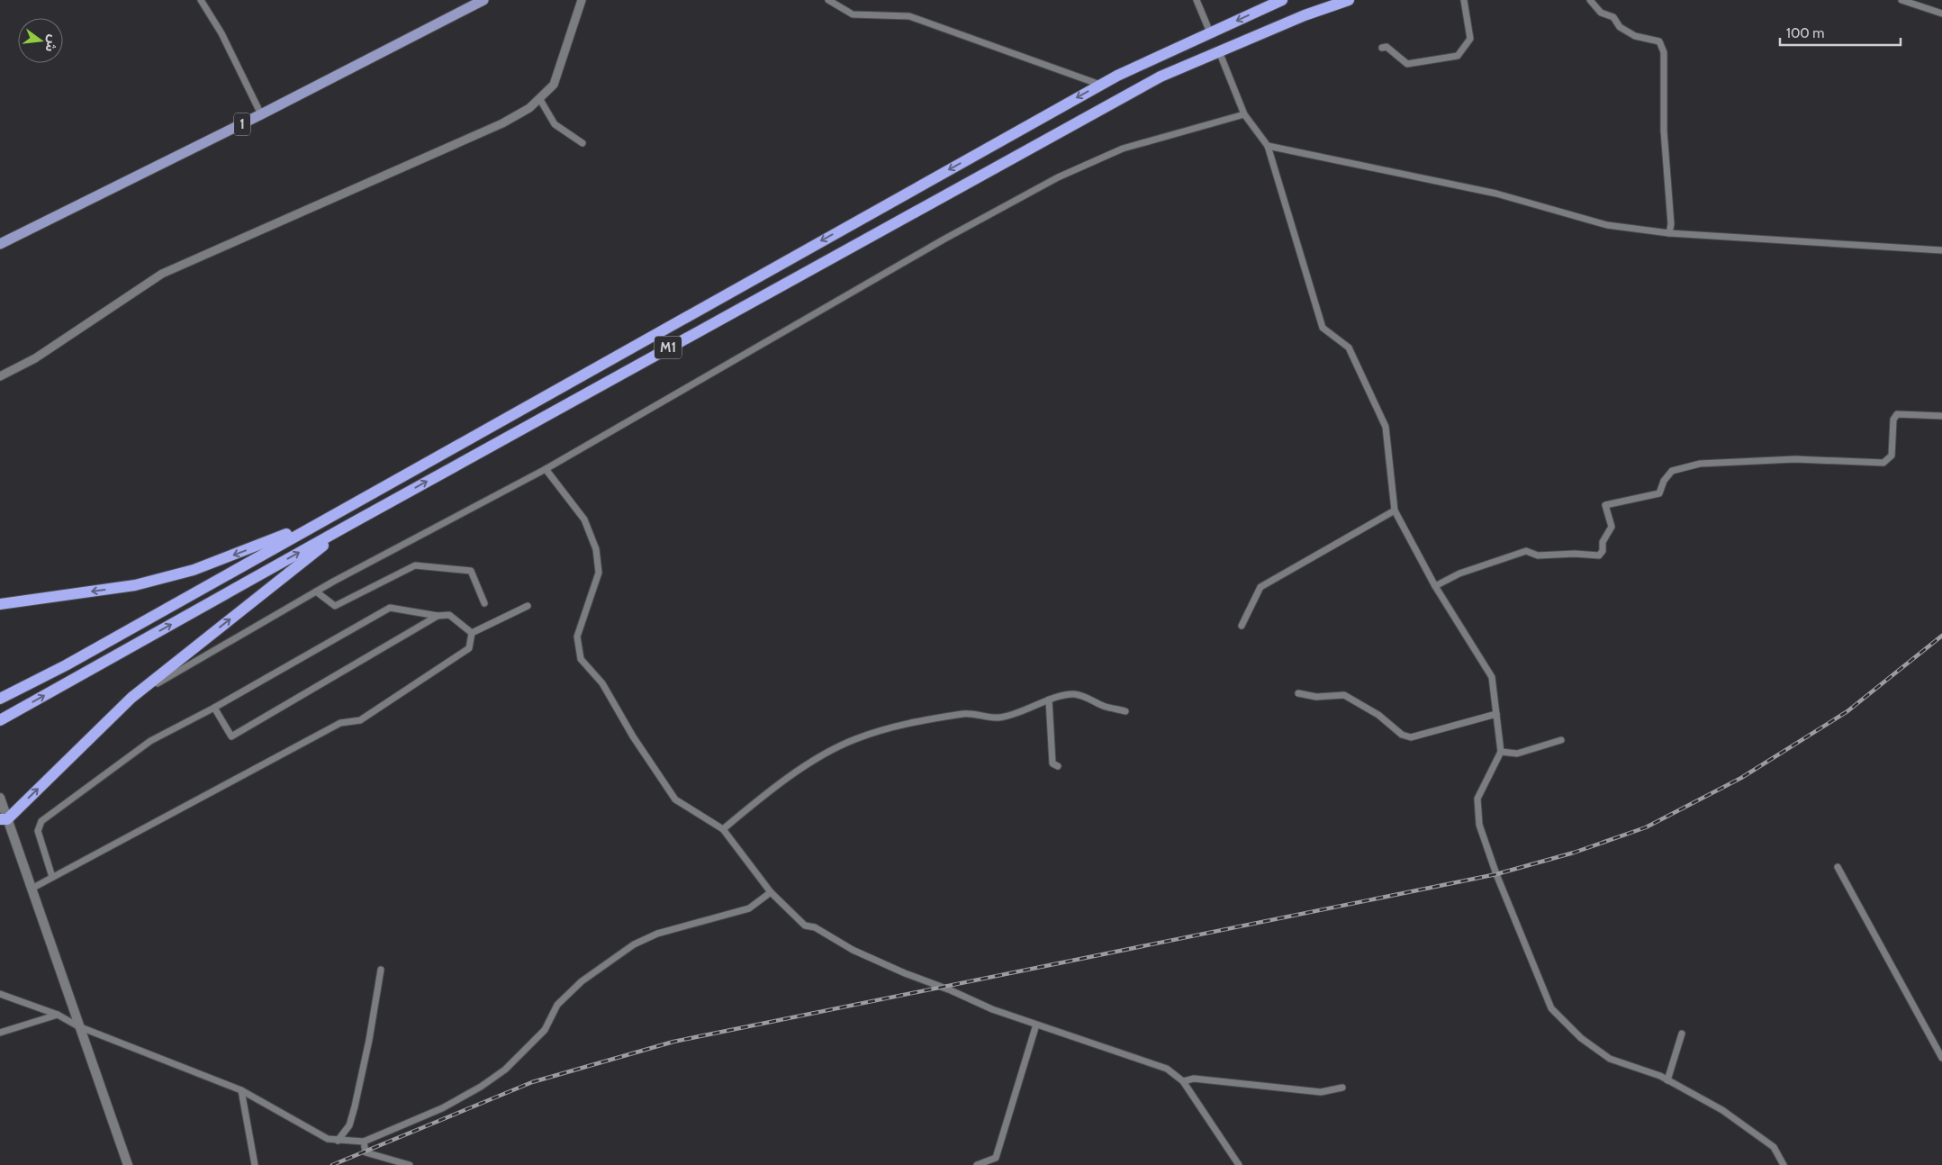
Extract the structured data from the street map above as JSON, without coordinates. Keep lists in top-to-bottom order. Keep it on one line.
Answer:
{"streets":{"highway":["M1"],"main road":["1"]},"scale_bar":"100 m","north":"right"}
